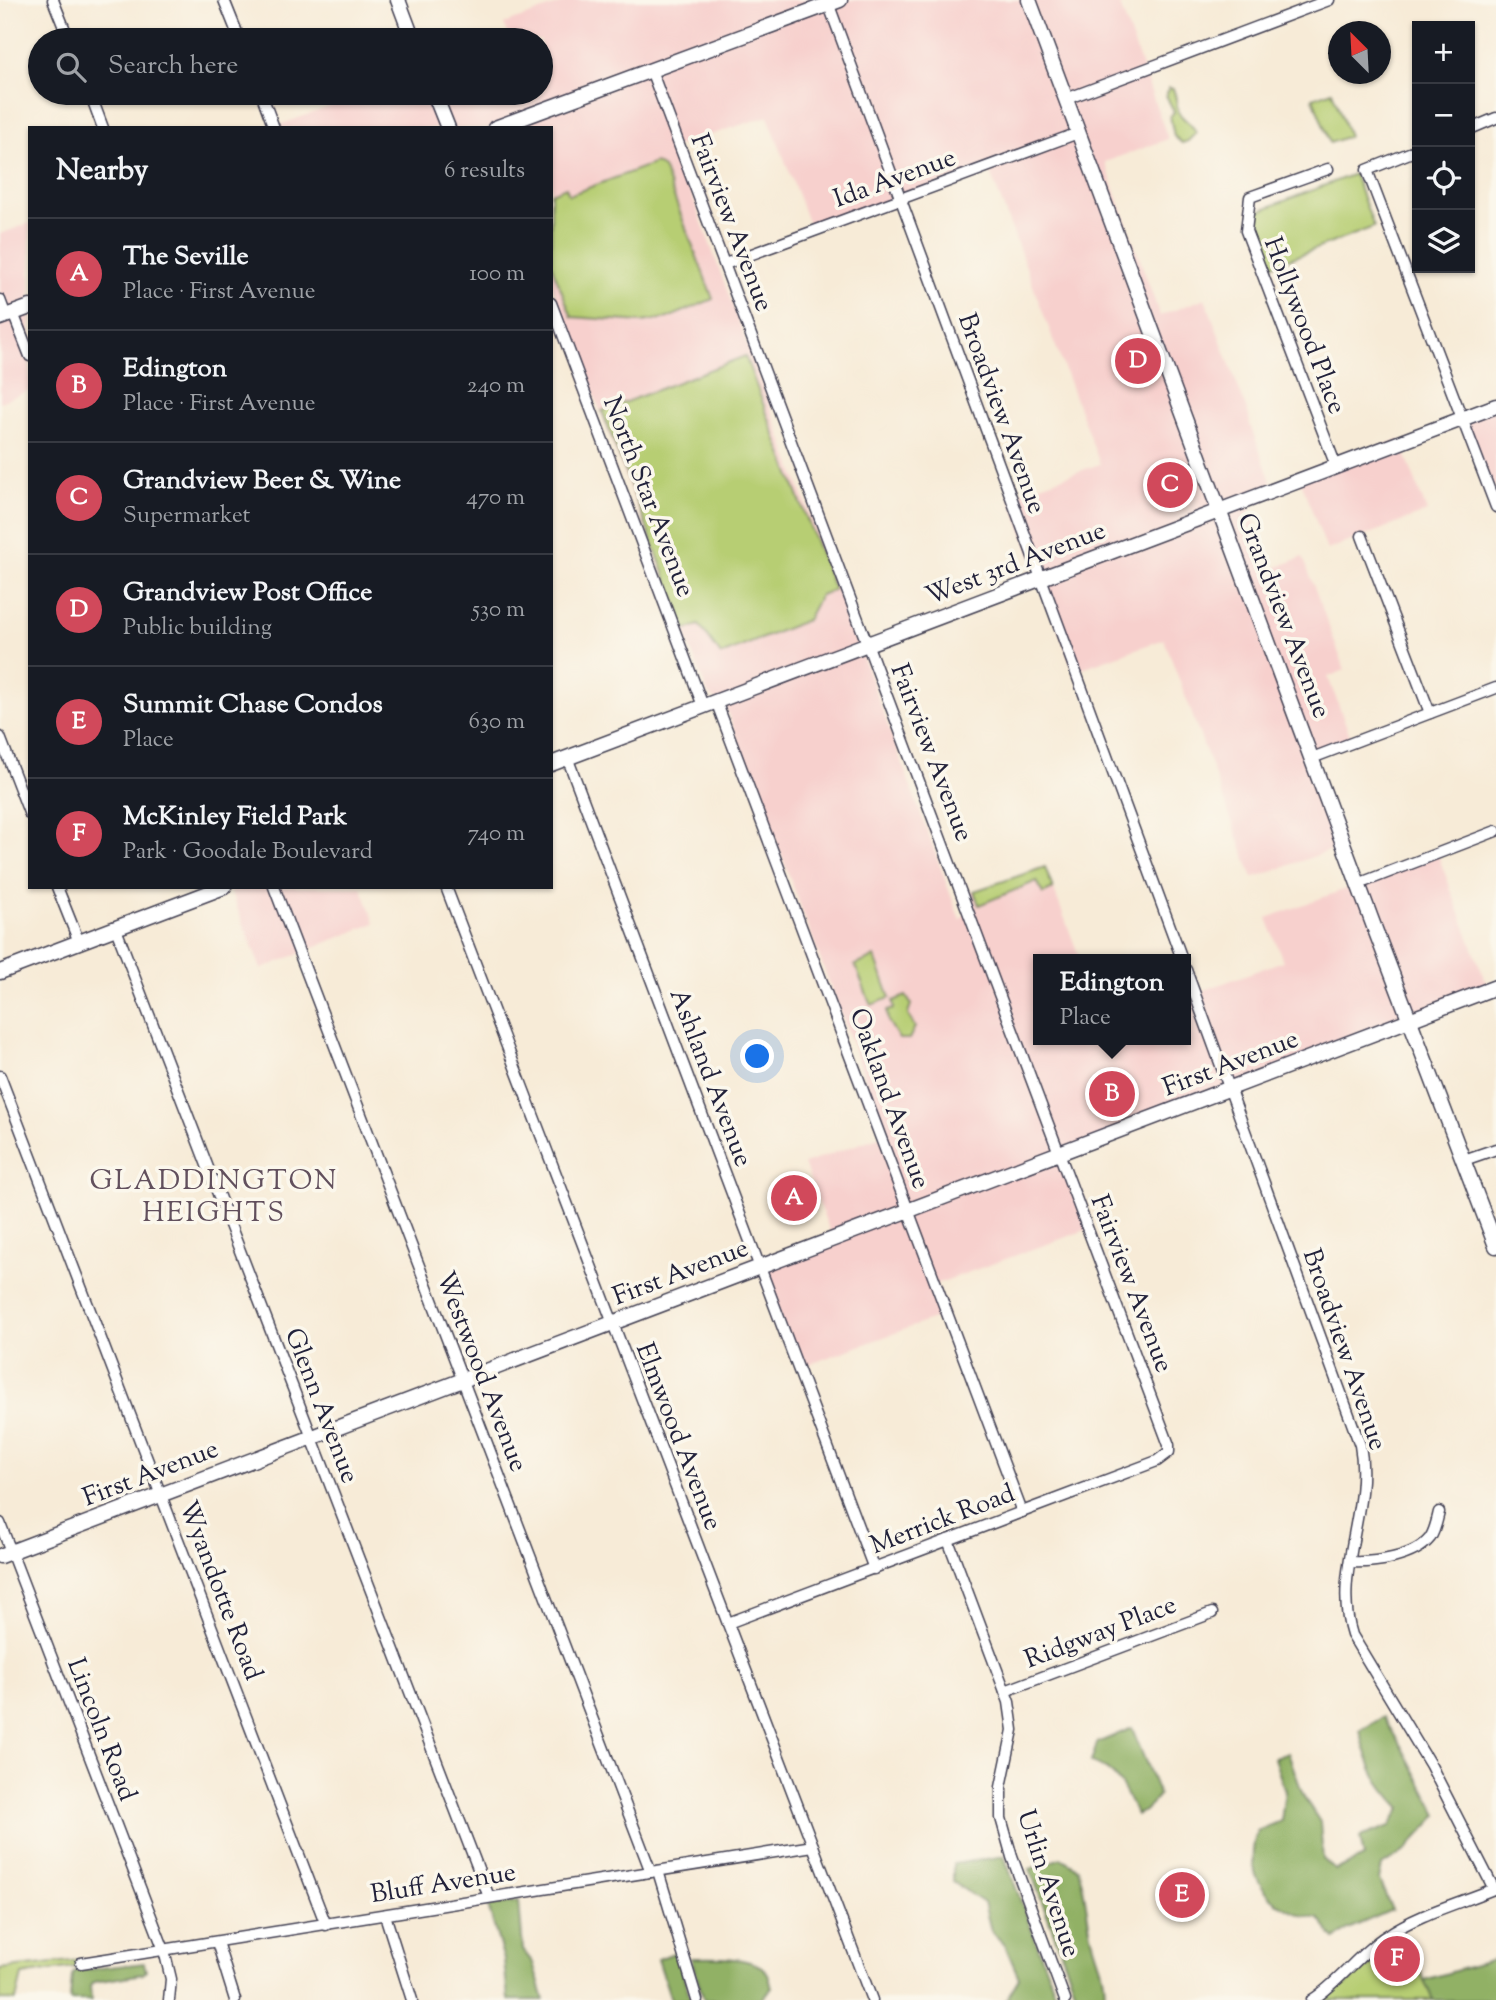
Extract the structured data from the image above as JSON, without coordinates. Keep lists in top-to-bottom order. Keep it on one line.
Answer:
{"streets":{"street":["Ida Avenue","Fairview Avenue","Hollywood Place","Broadview Avenue","North Star Avenue","West 3rd Avenue","Grandview Avenue","First Avenue","Ashland Avenue","Oakland Avenue","Westwood Avenue","Glenn Avenue","Elmwood Avenue","Merrick Road","Wyandotte Road","Ridgway Place","Lincoln Road","Bluff Avenue","Urlin Avenue"]},"crossings":[["Ida Avenue","Fairview Avenue"],["Ida Avenue","Broadview Avenue"],["Ida Avenue","Grandview Avenue"],["Fairview Avenue","West 3rd Avenue"],["Fairview Avenue","First Avenue"],["Fairview Avenue","Merrick Road"],["Hollywood Place","West 3rd Avenue"],["Broadview Avenue","West 3rd Avenue"],["Broadview Avenue","First Avenue"],["North Star Avenue","West 3rd Avenue"],["North Star Avenue","Oakland Avenue"],["West 3rd Avenue","Grandview Avenue"],["West 3rd Avenue","Ashland Avenue"],["West 3rd Avenue","Oakland Avenue"],["Grandview Avenue","First Avenue"],["First Avenue","Ashland Avenue"],["First Avenue","Oakland Avenue"],["First Avenue","Westwood Avenue"],["First Avenue","Glenn Avenue"],["First Avenue","Elmwood Avenue"],["First Avenue","Wyandotte Road"],["First Avenue","Lincoln Road"],["Ashland Avenue","Merrick Road"],["Oakland Avenue","Merrick Road"],["Westwood Avenue","Bluff Avenue"],["Glenn Avenue","Bluff Avenue"],["Elmwood Avenue","Merrick Road"],["Elmwood Avenue","Bluff Avenue"],["Merrick Road","Urlin Avenue"],["Wyandotte Road","Bluff Avenue"],["Ridgway Place","Urlin Avenue"],["Lincoln Road","Bluff Avenue"]],"districts":["GLADDINGTON HEIGHTS"],"north":"top left","page":{"map_buttons":["+","−"],"search":"Search here","heading":["Nearby","6 results"],"list":[{"mark":"A","name":"The Seville","note":"Place · First Avenue","value":"100 m"},{"mark":"B","name":"Edington","note":"Place · First Avenue","value":"240 m"},{"mark":"C","name":"Grandview Beer & Wine","note":"Supermarket","value":"470 m"},{"mark":"D","name":"Grandview Post Office","note":"Public building","value":"530 m"},{"mark":"E","name":"Summit Chase Condos","note":"Place","value":"630 m"},{"mark":"F","name":"McKinley Field Park","note":"Park · Goodale Boulevard","value":"740 m"}],"pins":["D","C","B","A","E","F"],"popup":["Edington","Place"]}}
